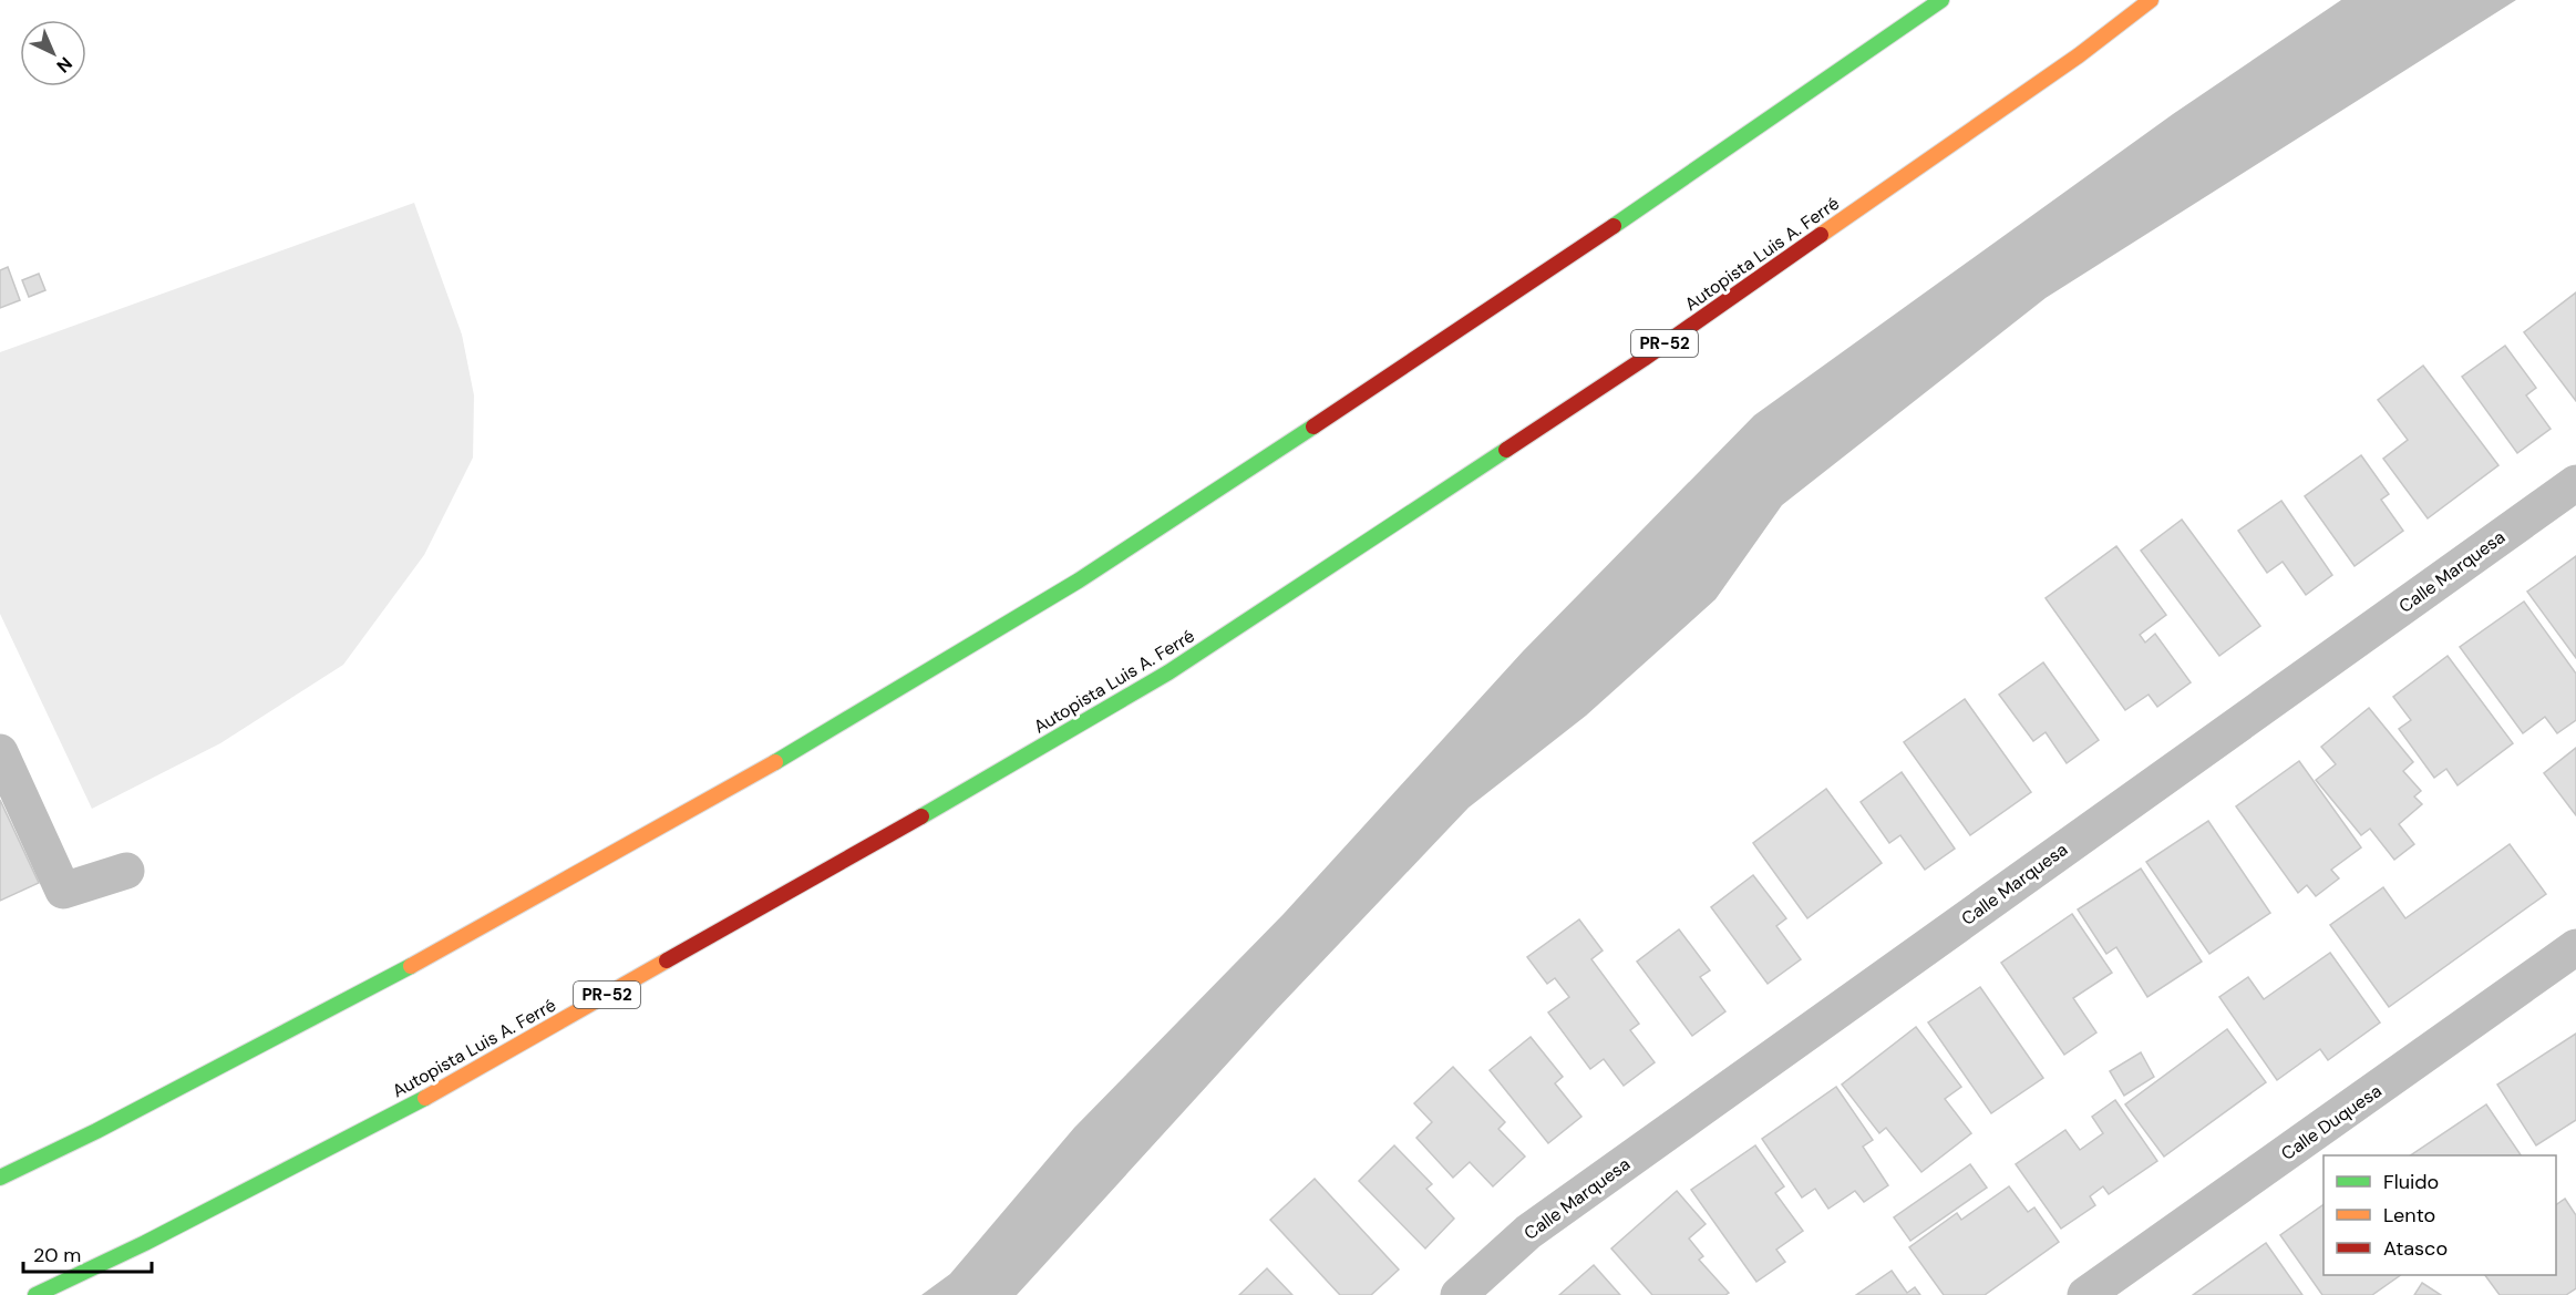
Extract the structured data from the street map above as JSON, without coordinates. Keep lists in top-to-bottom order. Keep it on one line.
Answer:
{"streets":{"highway":["Autopista Luis A. Ferré","PR-52"],"street":["Calle Marquesa","Calle Duquesa"]},"legend":["Fluido","Lento","Atasco"],"scale_bar":"20 m","north":"bottom right"}
